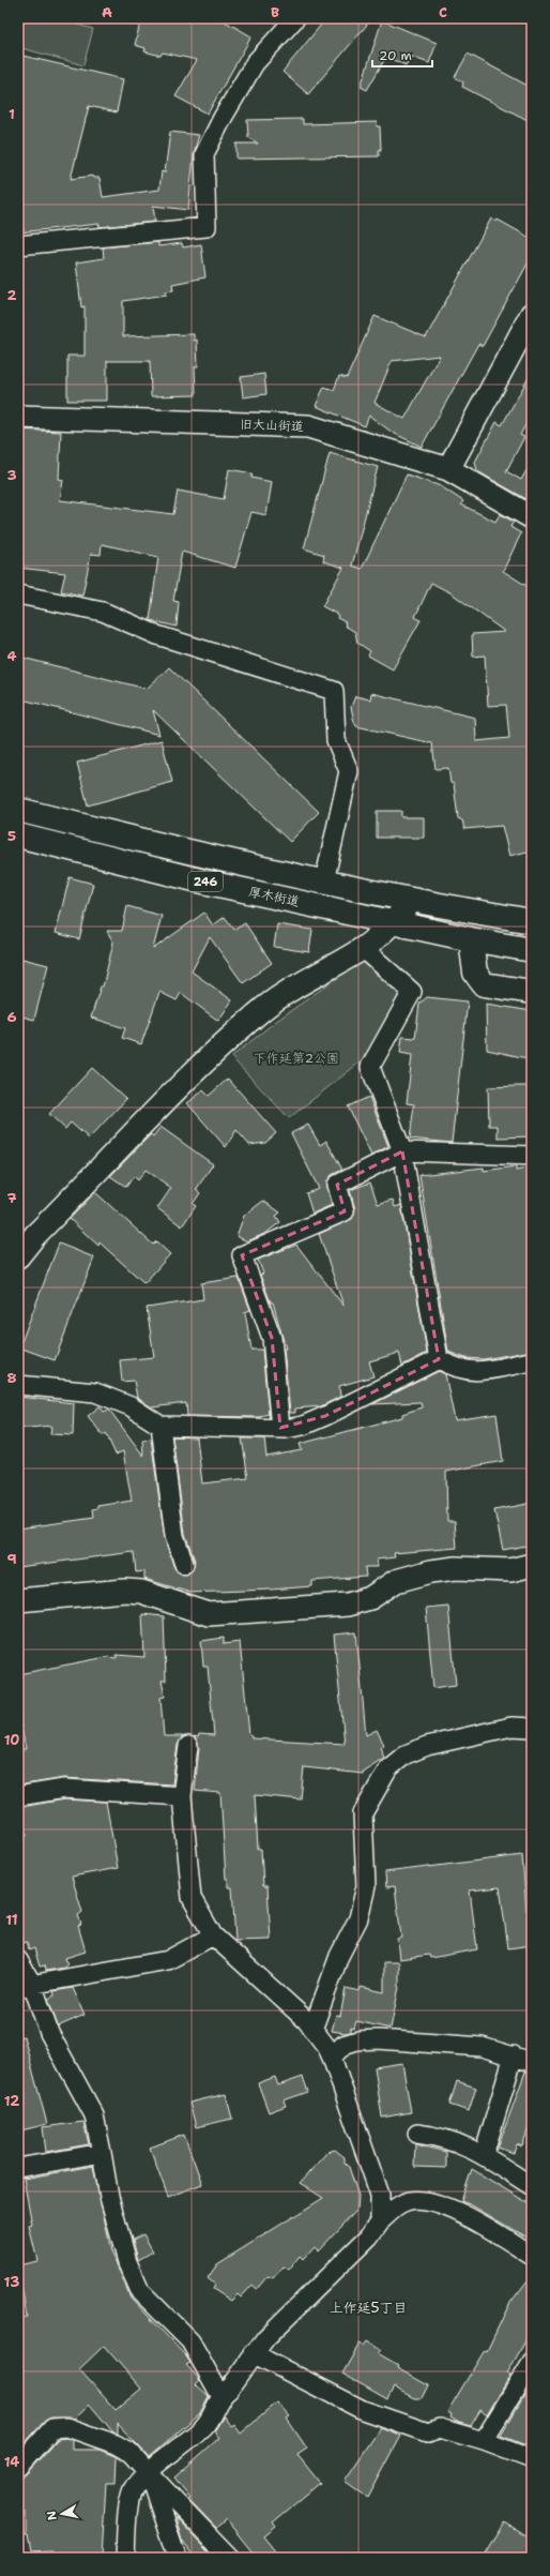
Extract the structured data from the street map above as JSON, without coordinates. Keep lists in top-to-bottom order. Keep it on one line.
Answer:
{"streets":{"highway":["246","厚木街道"],"street":["旧大山街道"]},"districts":["上作延5丁目"],"parks":["下作延第2公園"],"scale_bar":"20 m","north":"left","grid":{"columns":["A","B","C"],"rows":["1","2","3","4","5","6","7","8","9","10","11","12","13","14"]}}
